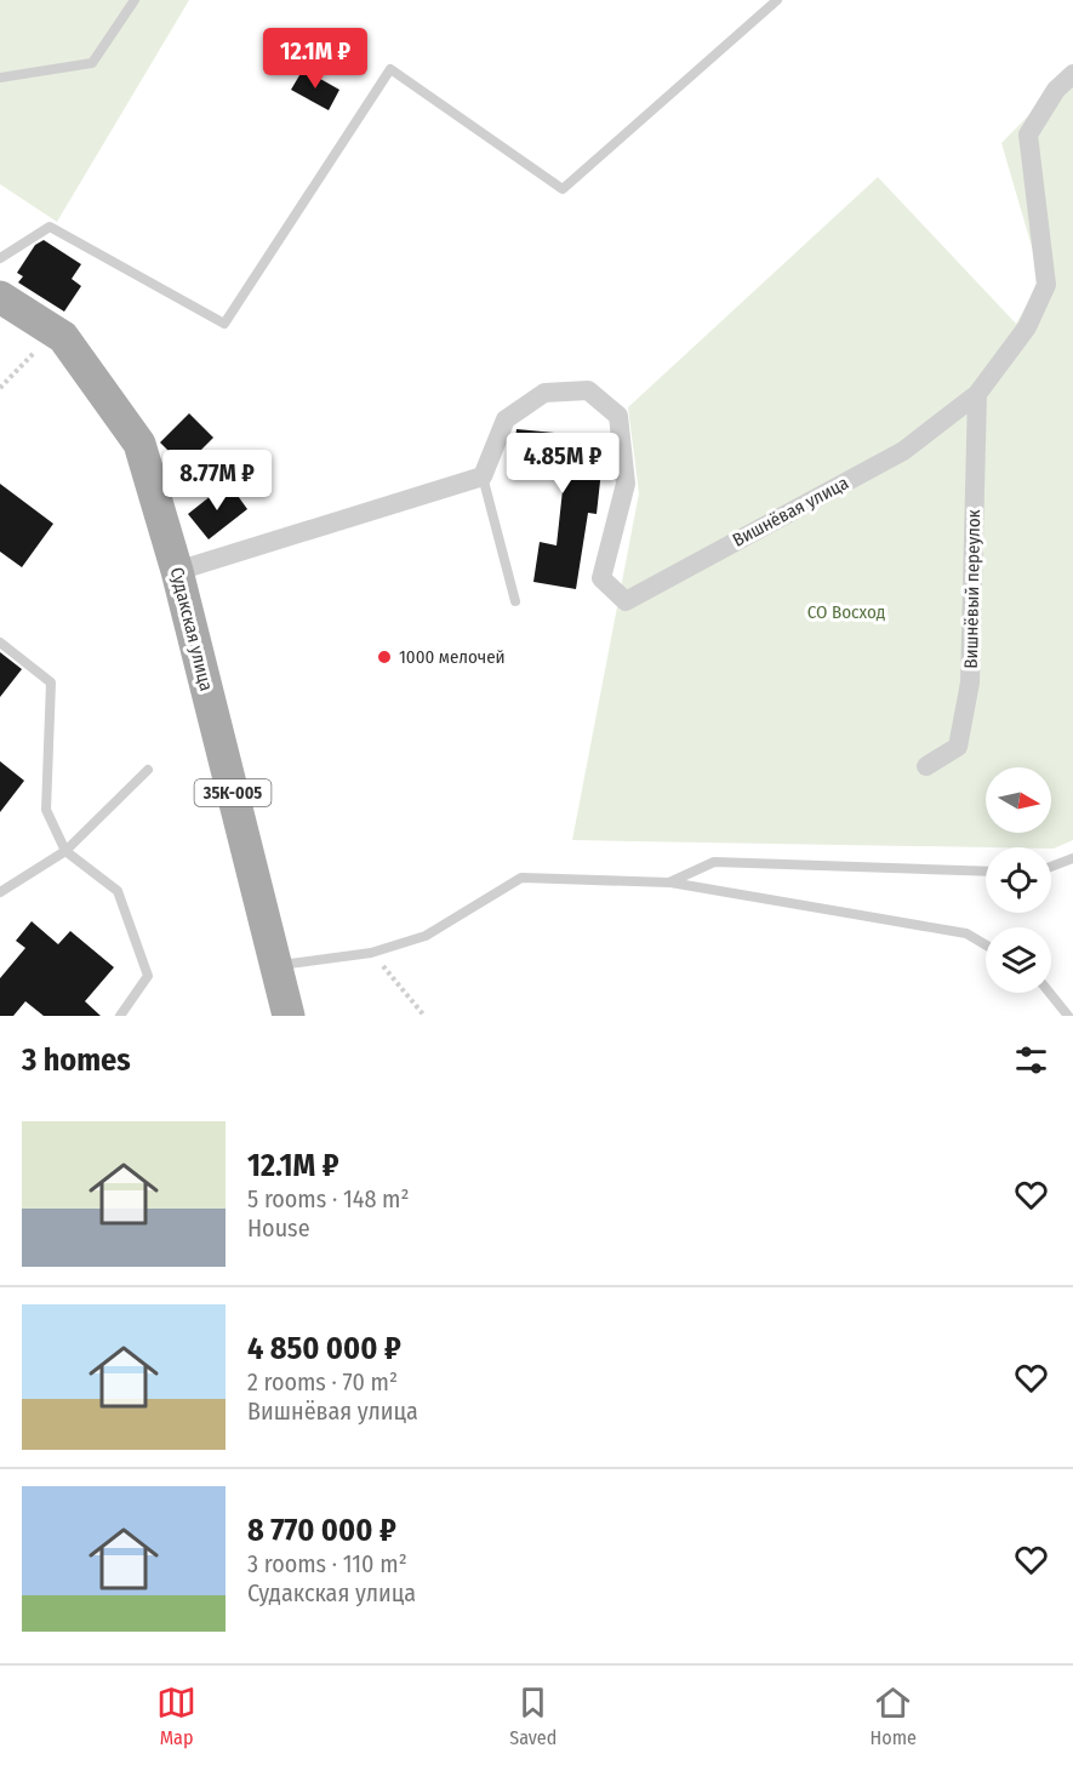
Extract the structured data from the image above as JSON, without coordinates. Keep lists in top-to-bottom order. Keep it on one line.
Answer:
{"streets":{"main road":["Судакская улица","35К-005"],"street":["Вишнёвая улица","Вишнёвый переулок"]},"crossings":[["Вишнёвая улица","Вишнёвый переулок"]],"parks":["СО Восход"],"places":["1000 мелочей"],"north":"right","page":{"price":["12.1M ₽","4.85M ₽","8.77M ₽"],"heading":"3 homes","list":[{"name":"12.1M ₽","note":"5 rooms · 148 m² · House"},{"name":"4 850 000 ₽","note":"2 rooms · 70 m² · Вишнёвая улица"},{"name":"8 770 000 ₽","note":"3 rooms · 110 m² · Судакская улица"}],"tabs":["Map","Saved","Home"]}}
